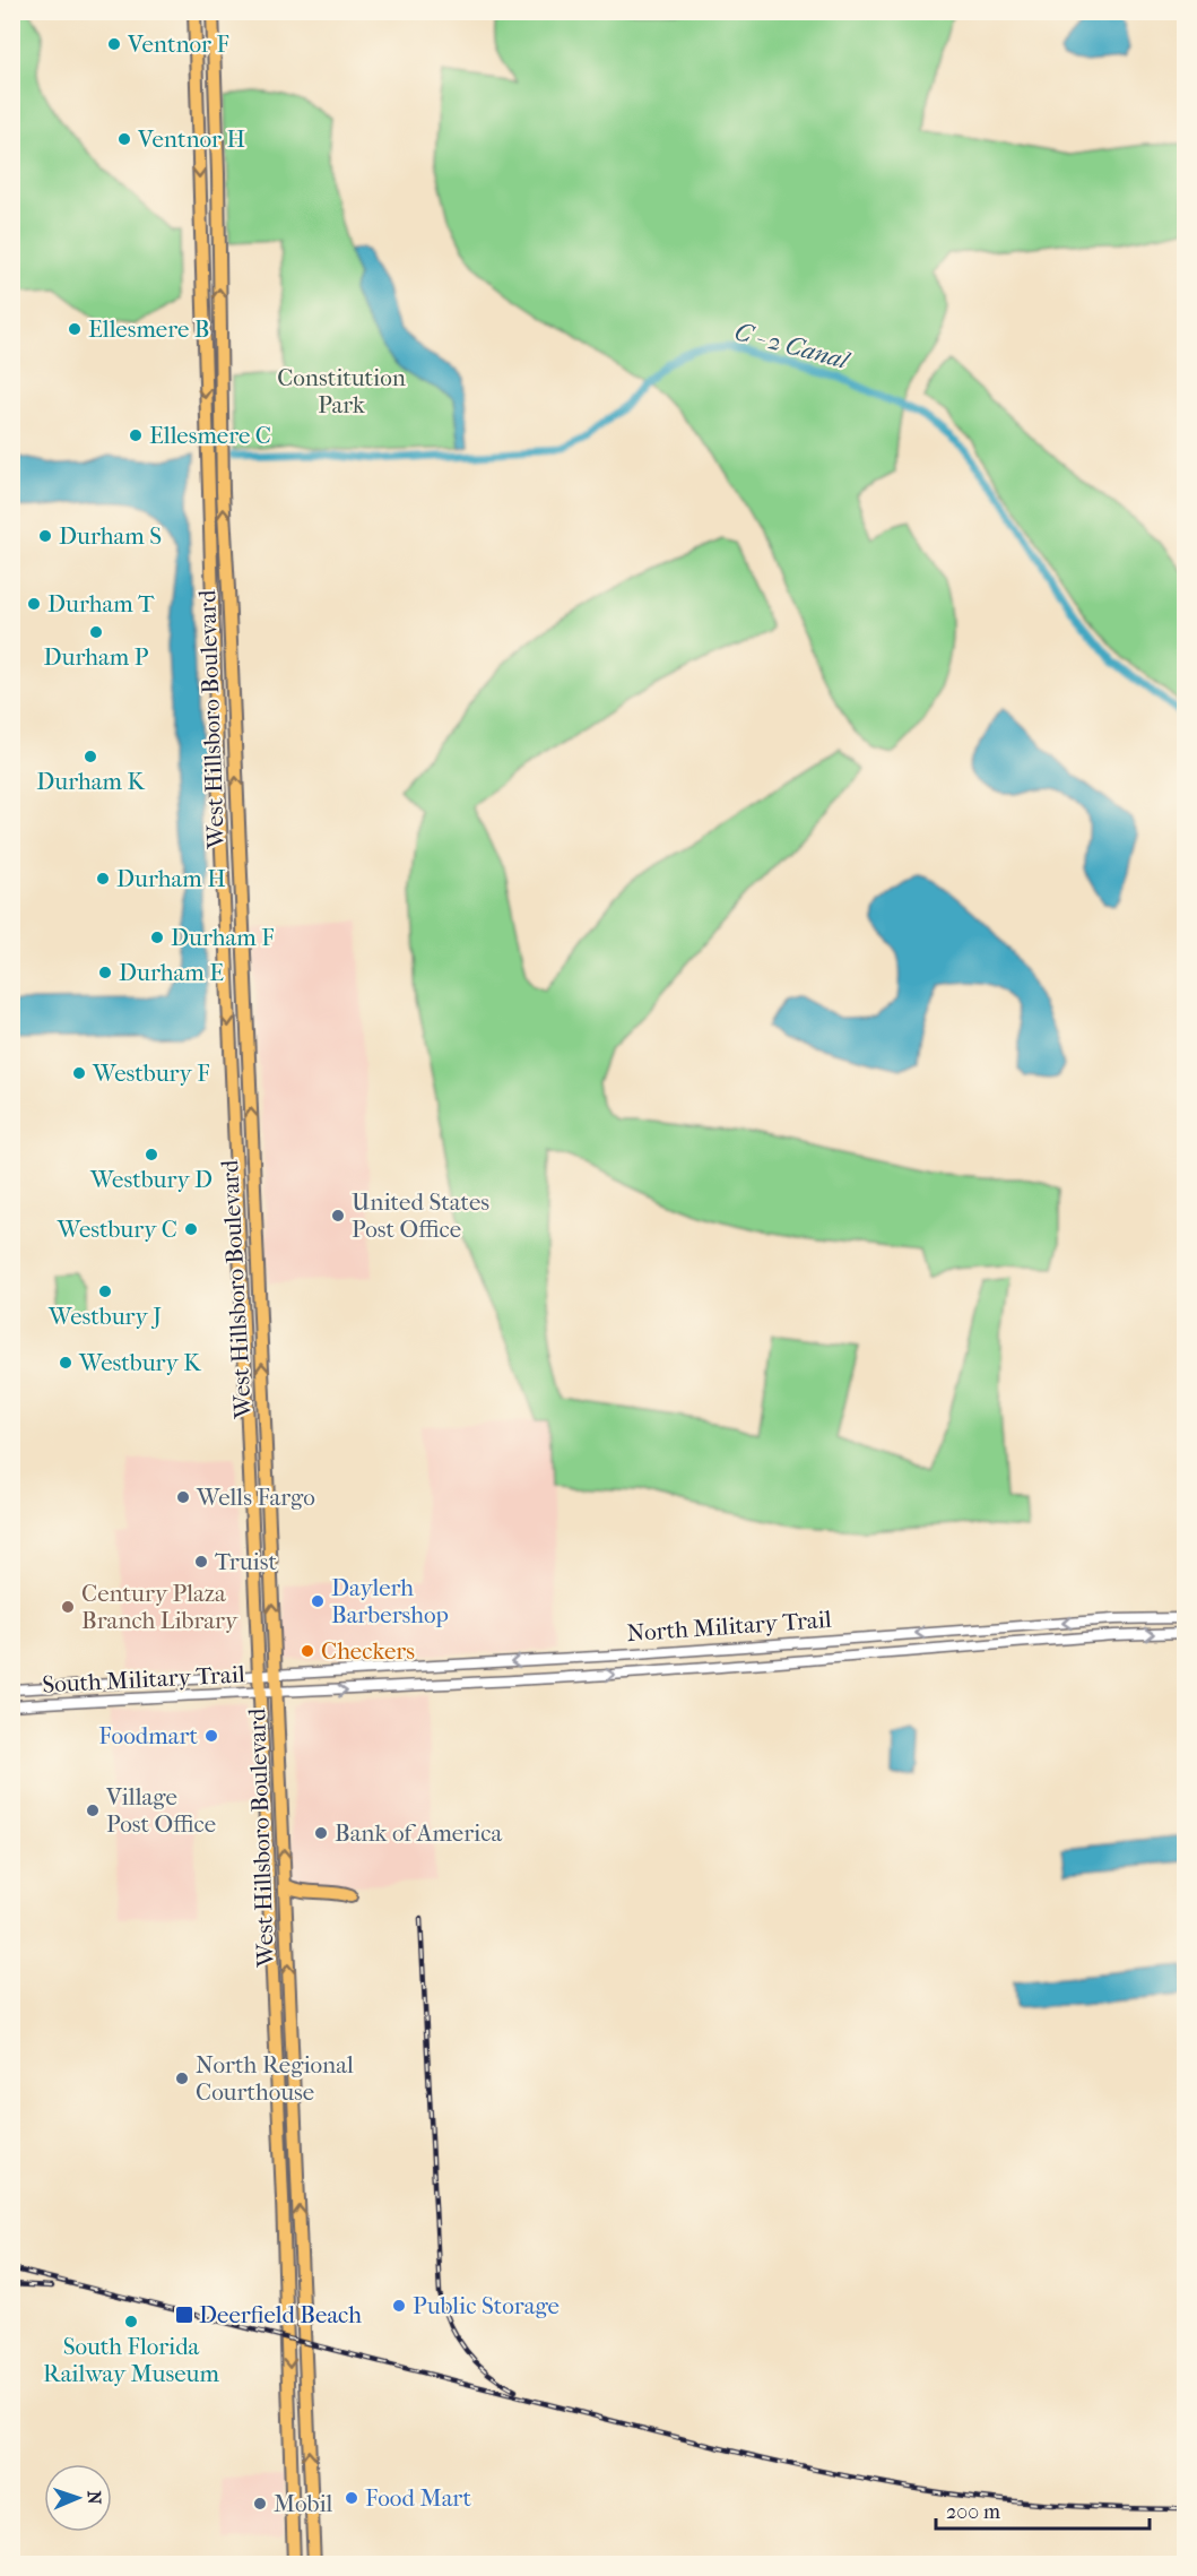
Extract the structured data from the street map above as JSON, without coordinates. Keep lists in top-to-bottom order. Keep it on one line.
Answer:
{"streets":{"main road":["West Hillsboro Boulevard"],"street":["North Military Trail","South Military Trail"]},"crossings":[["West Hillsboro Boulevard","North Military Trail"],["West Hillsboro Boulevard","South Military Trail"],["North Military Trail","South Military Trail"]],"water":["C - 2 Canal"],"parks":["Constitution Park"],"places":{"other":["Ventnor F","Ventnor H","Ellesmere B","Ellesmere C","Durham S","Durham T","Durham P","Durham K","Durham H","Durham F","Durham E","Westbury F","Westbury D","United States Post Office","Westbury C","Westbury J","Westbury K","Wells Fargo","Truist","Daylerh Barbershop","Century Plaza Branch Library","Checkers","Foodmart","Village Post Office","Bank of America","North Regional Courthouse","Public Storage","South Florida Railway Museum","Food Mart","Mobil"],"transit":["Deerfield Beach"]},"scale_bar":"200 m","north":"right"}
